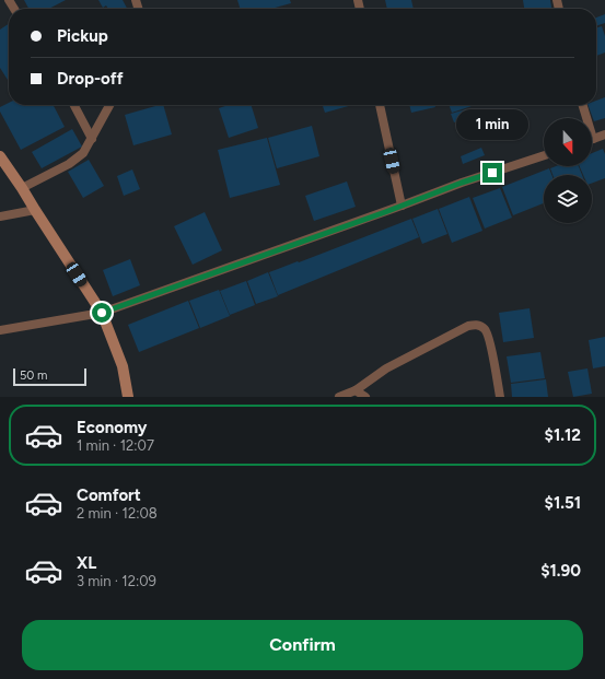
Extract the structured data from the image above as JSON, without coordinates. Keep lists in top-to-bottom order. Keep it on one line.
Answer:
{"scale_bar":"50 m","north":"bottom","page":{"banner":["Pickup","Drop-off"],"bubble":"1 min","scale":"50 m","list":[{"name":"Economy","note":"1 min · 12:07","value":"$1.12"},{"name":"Comfort","note":"2 min · 12:08","value":"$1.51"},{"name":"XL","note":"3 min · 12:09","value":"$1.90"}],"buttons":"Confirm"}}
